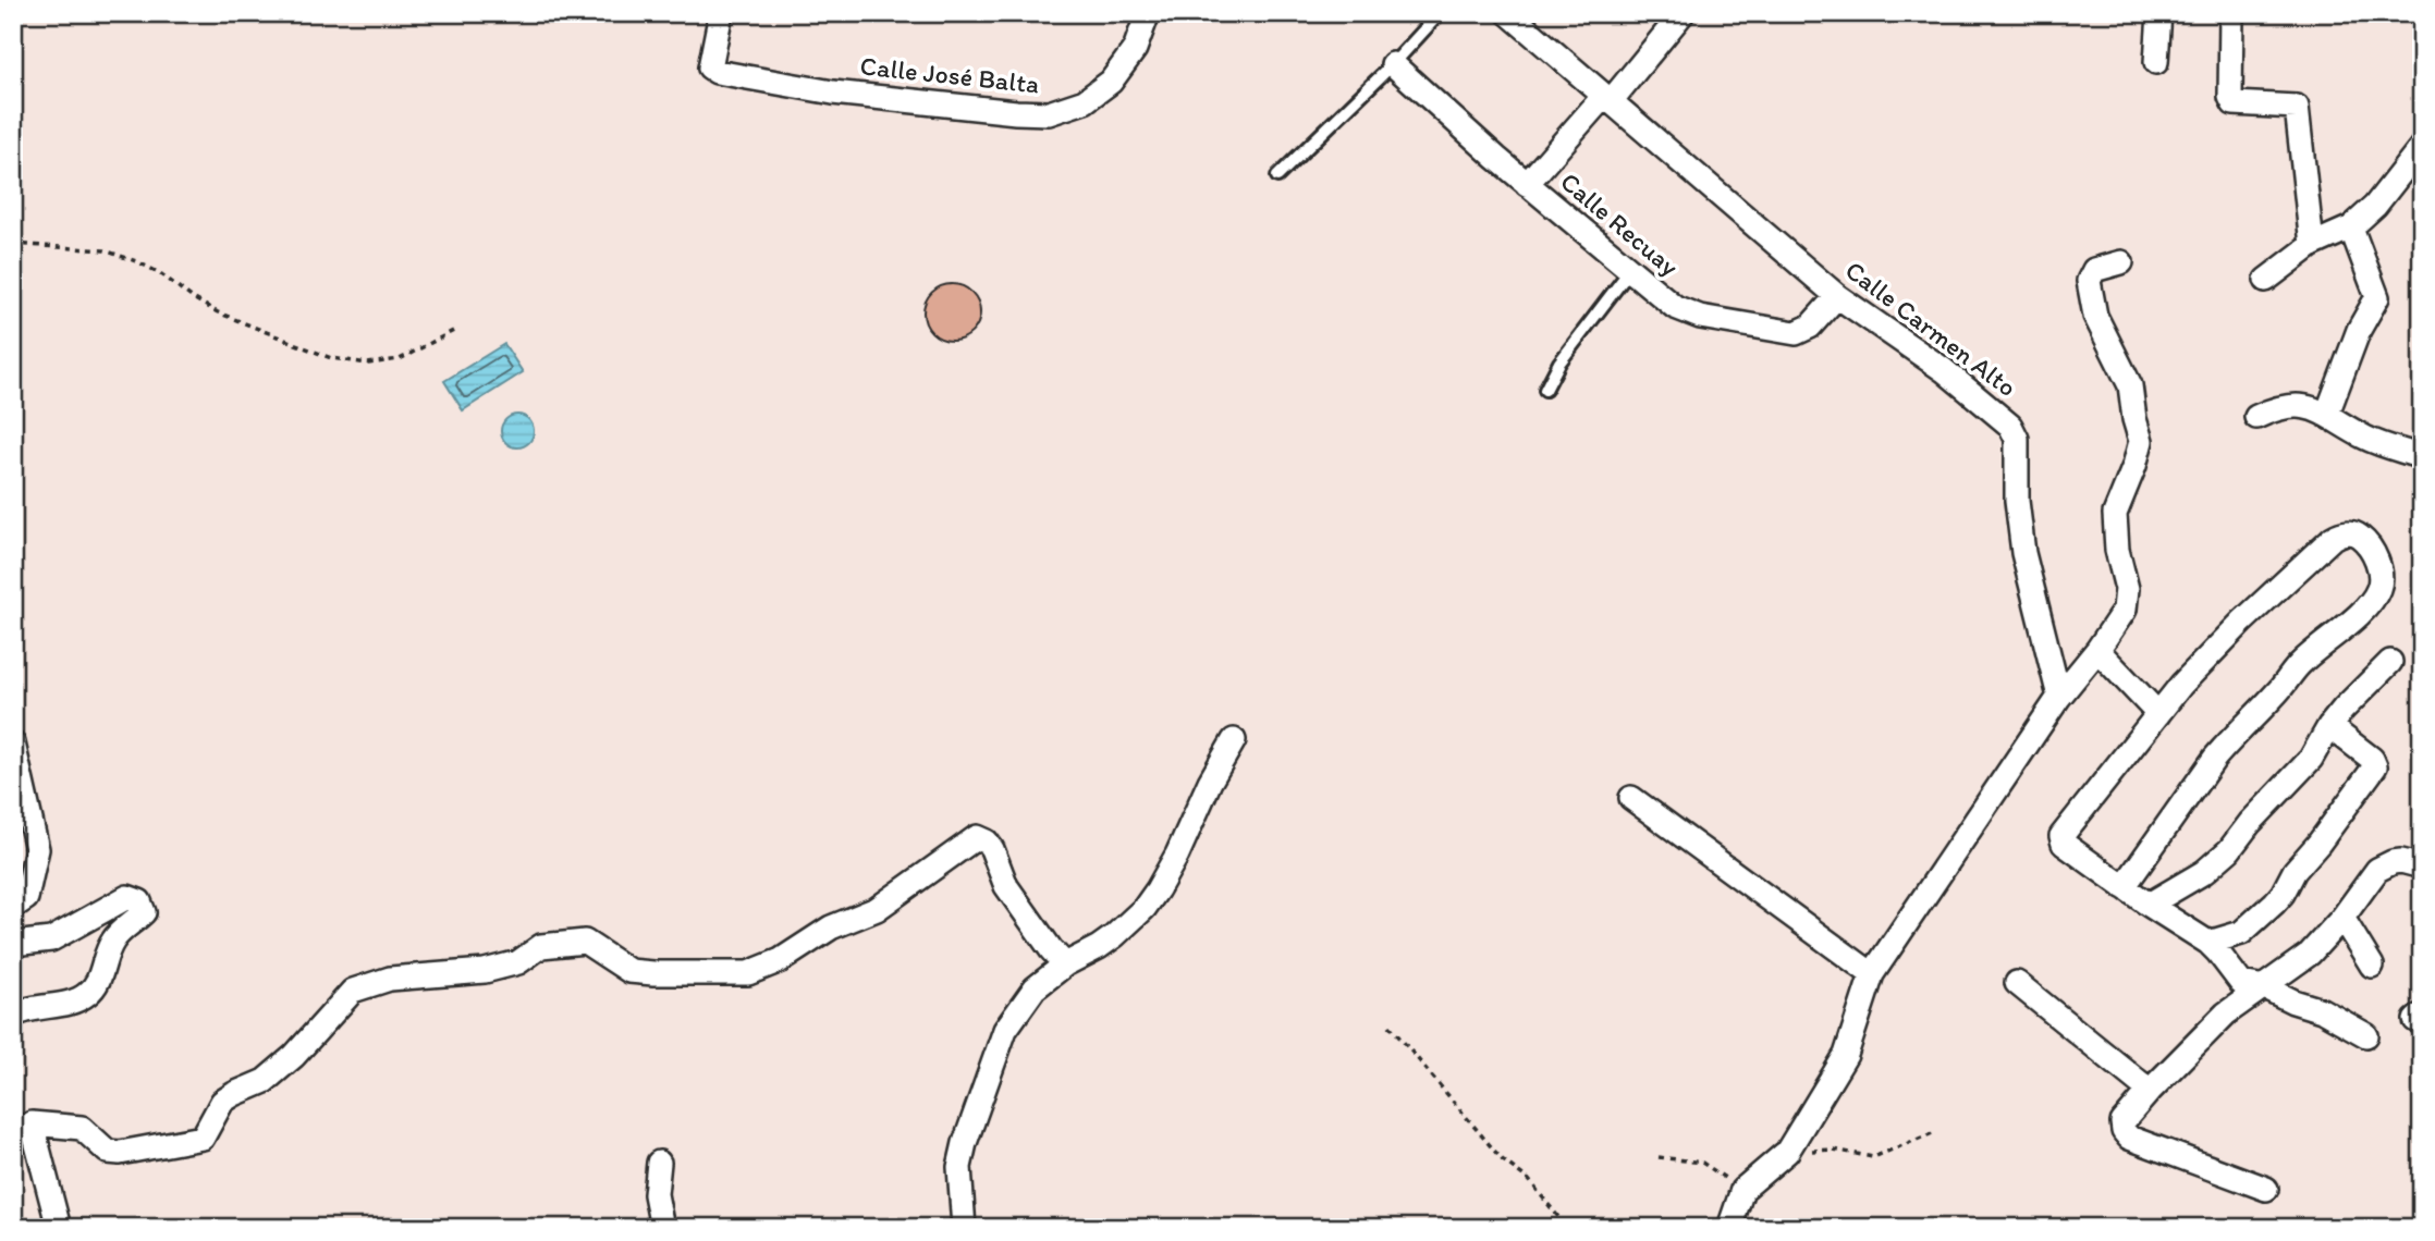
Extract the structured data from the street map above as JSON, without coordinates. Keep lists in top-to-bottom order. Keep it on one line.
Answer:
{"streets":{"street":["Calle José Balta","Calle Recuay","Calle Carmen Alto"]},"crossings":[["Calle Recuay","Calle Carmen Alto"]]}
